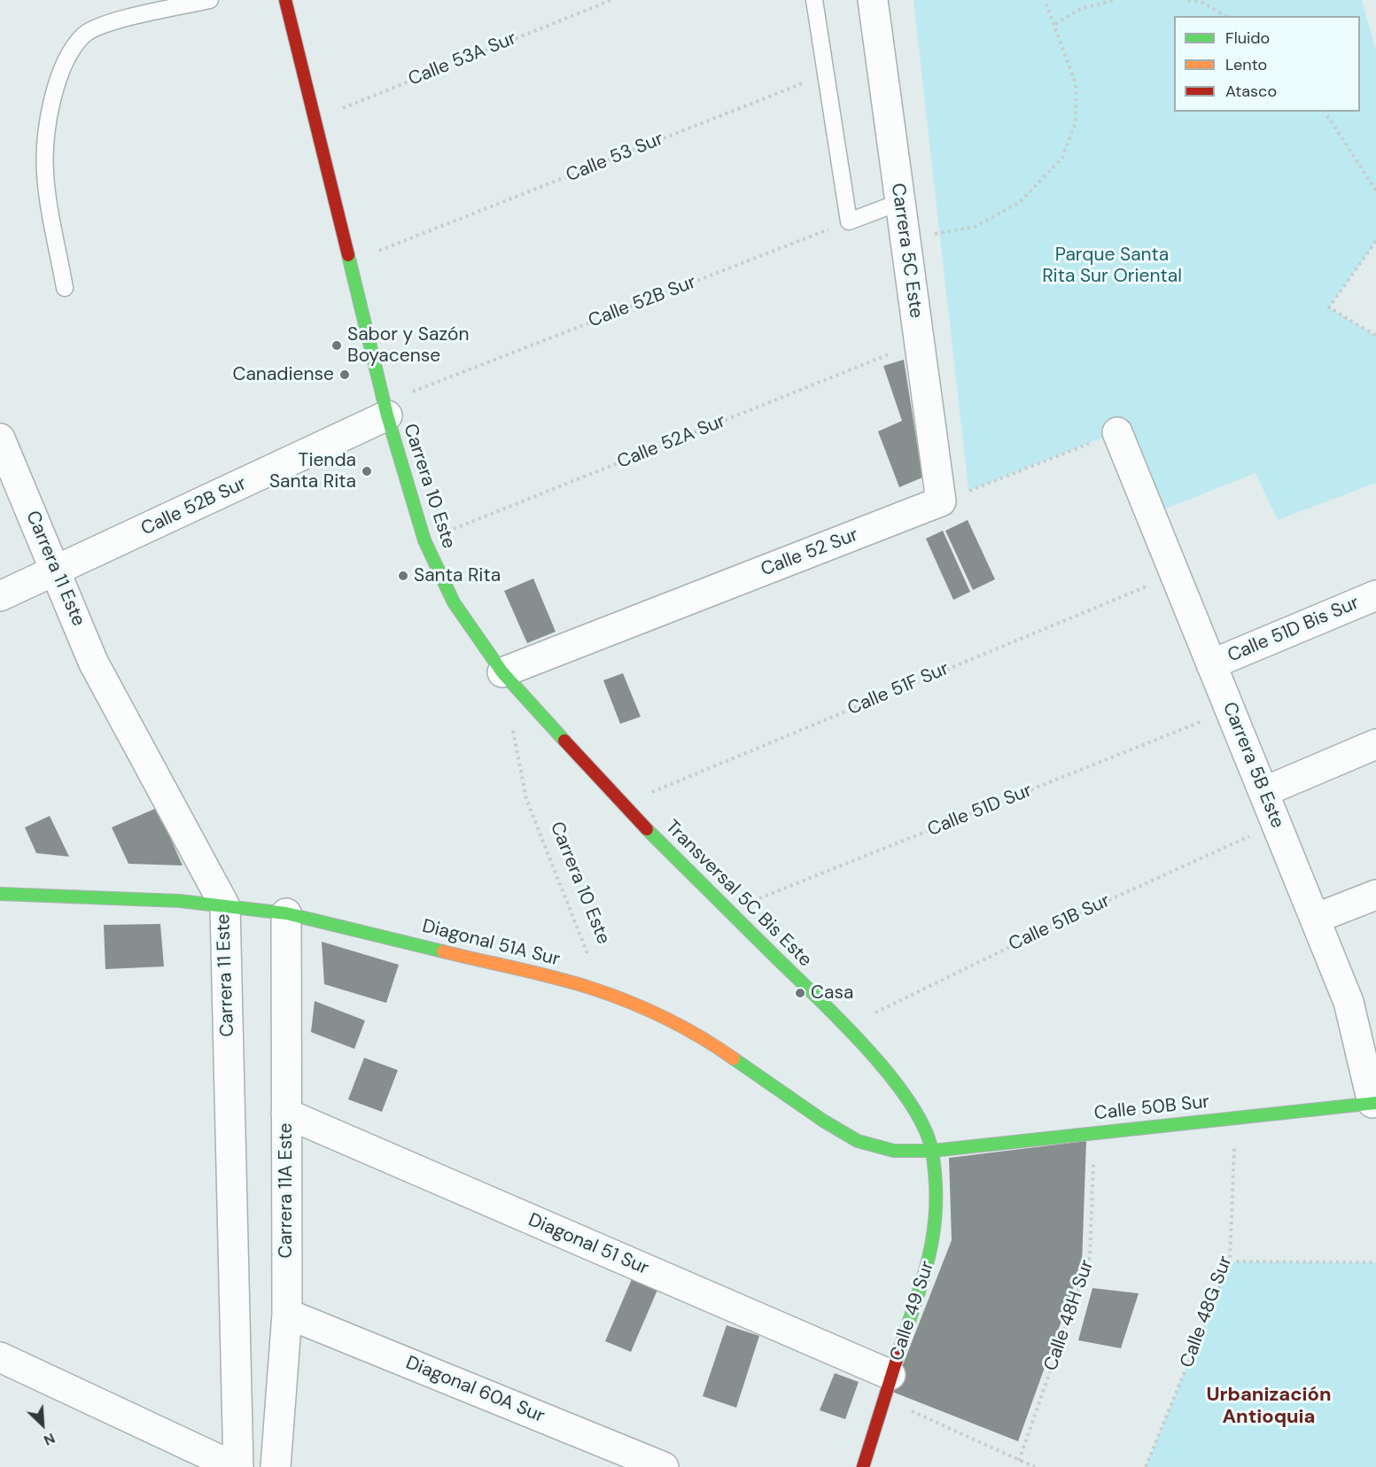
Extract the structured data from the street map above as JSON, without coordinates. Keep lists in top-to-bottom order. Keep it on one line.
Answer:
{"streets":{"street":["Carrera 5C Este","Calle 52B Sur","Carrera 10 Este","Calle 52 Sur","Carrera 11 Este","Calle 51D Bis Sur","Carrera 5B Este","Transversal 5C Bis Este","Diagonal 51A Sur","Calle 50B Sur","Carrera 11A Este","Diagonal 51 Sur","Calle 49 Sur","Diagonal 60A Sur"],"path":["Calle 53A Sur","Calle 53 Sur","Calle 52A Sur","Calle 51F Sur","Calle 51D Sur","Calle 51B Sur","Calle 48G Sur","Calle 48H Sur"]},"crossings":[["Calle 53A Sur","Carrera 10 Este"],["Calle 53 Sur","Carrera 10 Este"],["Carrera 5C Este","Calle 52A Sur"],["Carrera 5C Este","Calle 52 Sur"],["Calle 52B Sur","Carrera 10 Este"],["Calle 52B Sur","Carrera 11 Este"],["Calle 52A Sur","Carrera 10 Este"],["Carrera 10 Este","Calle 52 Sur"],["Carrera 10 Este","Transversal 5C Bis Este"],["Carrera 10 Este","Diagonal 51A Sur"],["Calle 52 Sur","Transversal 5C Bis Este"],["Carrera 11 Este","Diagonal 51A Sur"],["Calle 51D Bis Sur","Carrera 5B Este"],["Calle 51F Sur","Carrera 5B Este"],["Calle 51F Sur","Transversal 5C Bis Este"],["Carrera 5B Este","Calle 51D Sur"],["Carrera 5B Este","Calle 51B Sur"],["Carrera 5B Este","Calle 50B Sur"],["Calle 51D Sur","Transversal 5C Bis Este"],["Transversal 5C Bis Este","Calle 51B Sur"],["Transversal 5C Bis Este","Diagonal 51A Sur"],["Transversal 5C Bis Este","Calle 50B Sur"],["Transversal 5C Bis Este","Calle 49 Sur"],["Diagonal 51A Sur","Calle 50B Sur"],["Diagonal 51A Sur","Carrera 11A Este"],["Diagonal 51A Sur","Calle 49 Sur"],["Calle 50B Sur","Calle 49 Sur"],["Calle 50B Sur","Calle 48G Sur"],["Calle 50B Sur","Calle 48H Sur"],["Carrera 11A Este","Diagonal 51 Sur"],["Carrera 11A Este","Diagonal 60A Sur"],["Diagonal 51 Sur","Calle 49 Sur"]],"districts":["Urbanización Antioquia"],"parks":["Parque Santa Rita Sur Oriental"],"places":["Sabor y Sazón Boyacense","Canadiense","Tienda Santa Rita","Santa Rita","Casa"],"legend":["Fluido","Lento","Atasco"],"north":"bottom right"}
